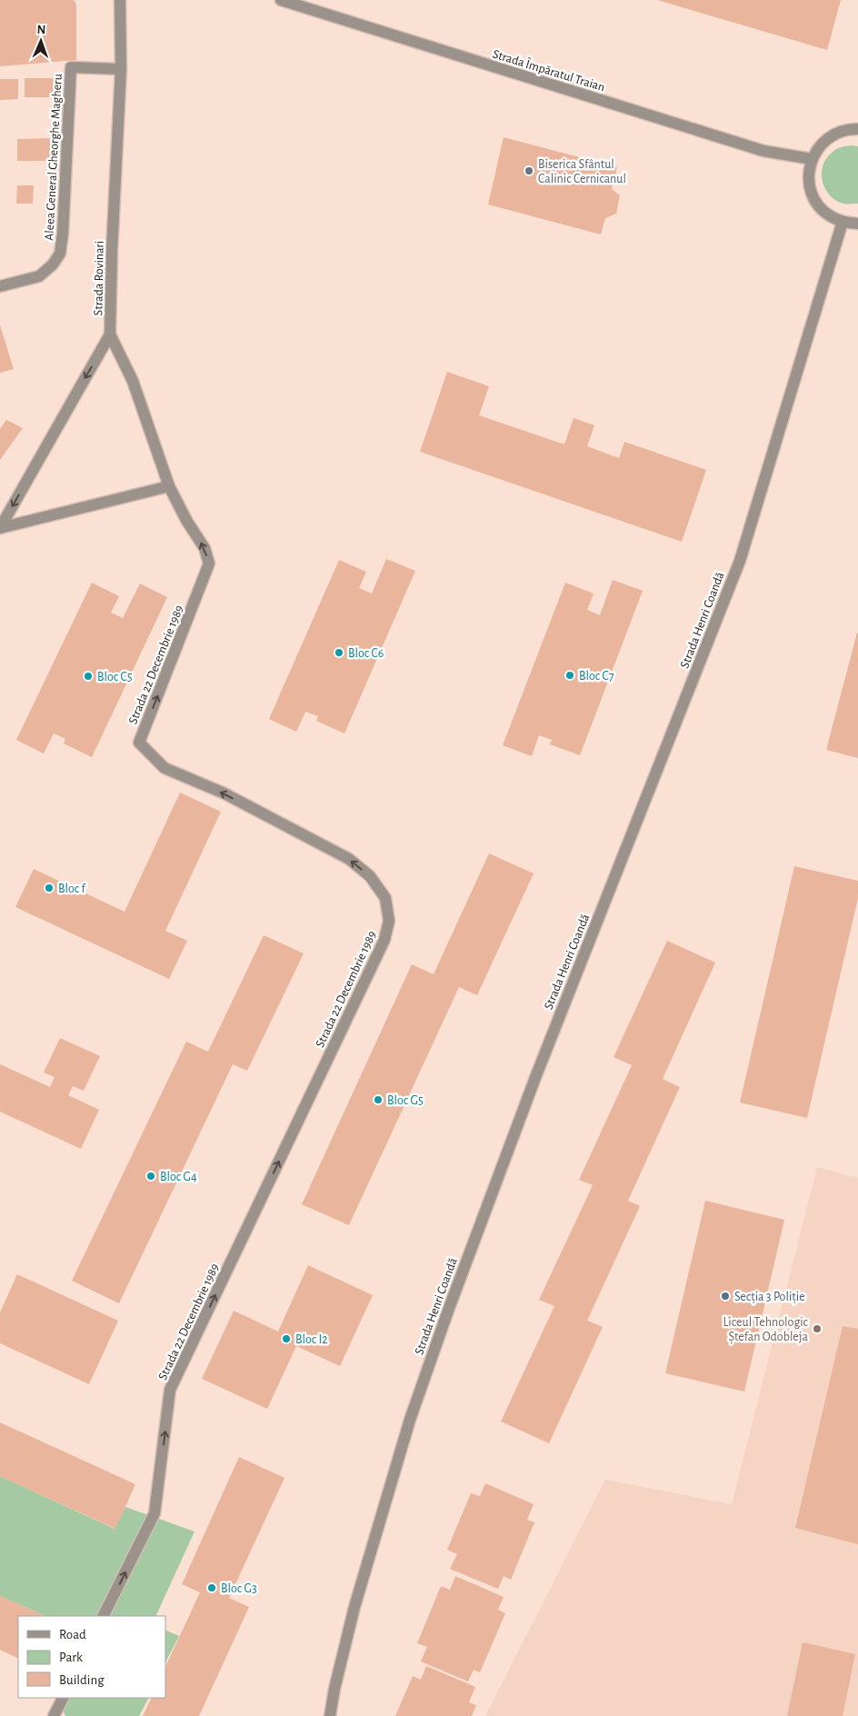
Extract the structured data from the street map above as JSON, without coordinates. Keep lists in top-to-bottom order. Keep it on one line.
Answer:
{"streets":{"street":["Strada Împăratul Traian","Aleea General Gheorghe Magheru","Strada Rovinari","Strada Henri Coandă","Strada 22 Decembrie 1989"]},"crossings":[["Aleea General Gheorghe Magheru","Strada Rovinari"],["Strada Rovinari","Strada 22 Decembrie 1989"]],"one_way":["Strada 22 Decembrie 1989"],"places":["Biserica Sfântul Calinic Cernicanul","Bloc C6","Bloc C7","Bloc C5","Bloc f","Bloc G5","Bloc G4","Secția 3 Poliție","Liceul Tehnologic Ștefan Odobleja","Bloc I2","Bloc G3"],"legend":["Road","Park","Building"],"north":"top"}
